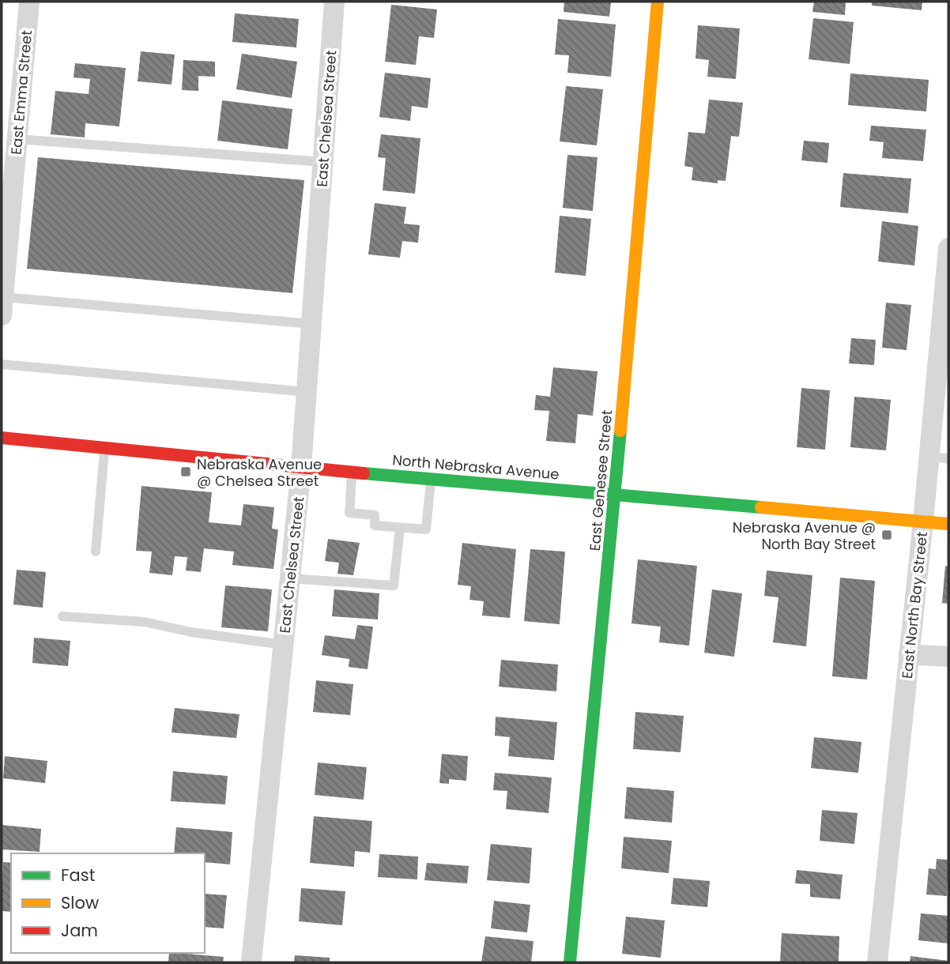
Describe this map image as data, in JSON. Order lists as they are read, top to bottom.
{
  "streets": {
    "main road": ["North Nebraska Avenue", "East Genesee Street"],
    "street": ["East Emma Street", "East Chelsea Street", "East North Bay Street"]
  },
  "crossings": [
    ["East Chelsea Street", "North Nebraska Avenue"],
    ["North Nebraska Avenue", "East Genesee Street"],
    ["North Nebraska Avenue", "East North Bay Street"]
  ],
  "places": {
    "transit": ["Nebraska Avenue @ Chelsea Street", "Nebraska Avenue @ North Bay Street"]
  },
  "legend": ["Fast", "Slow", "Jam"]
}
